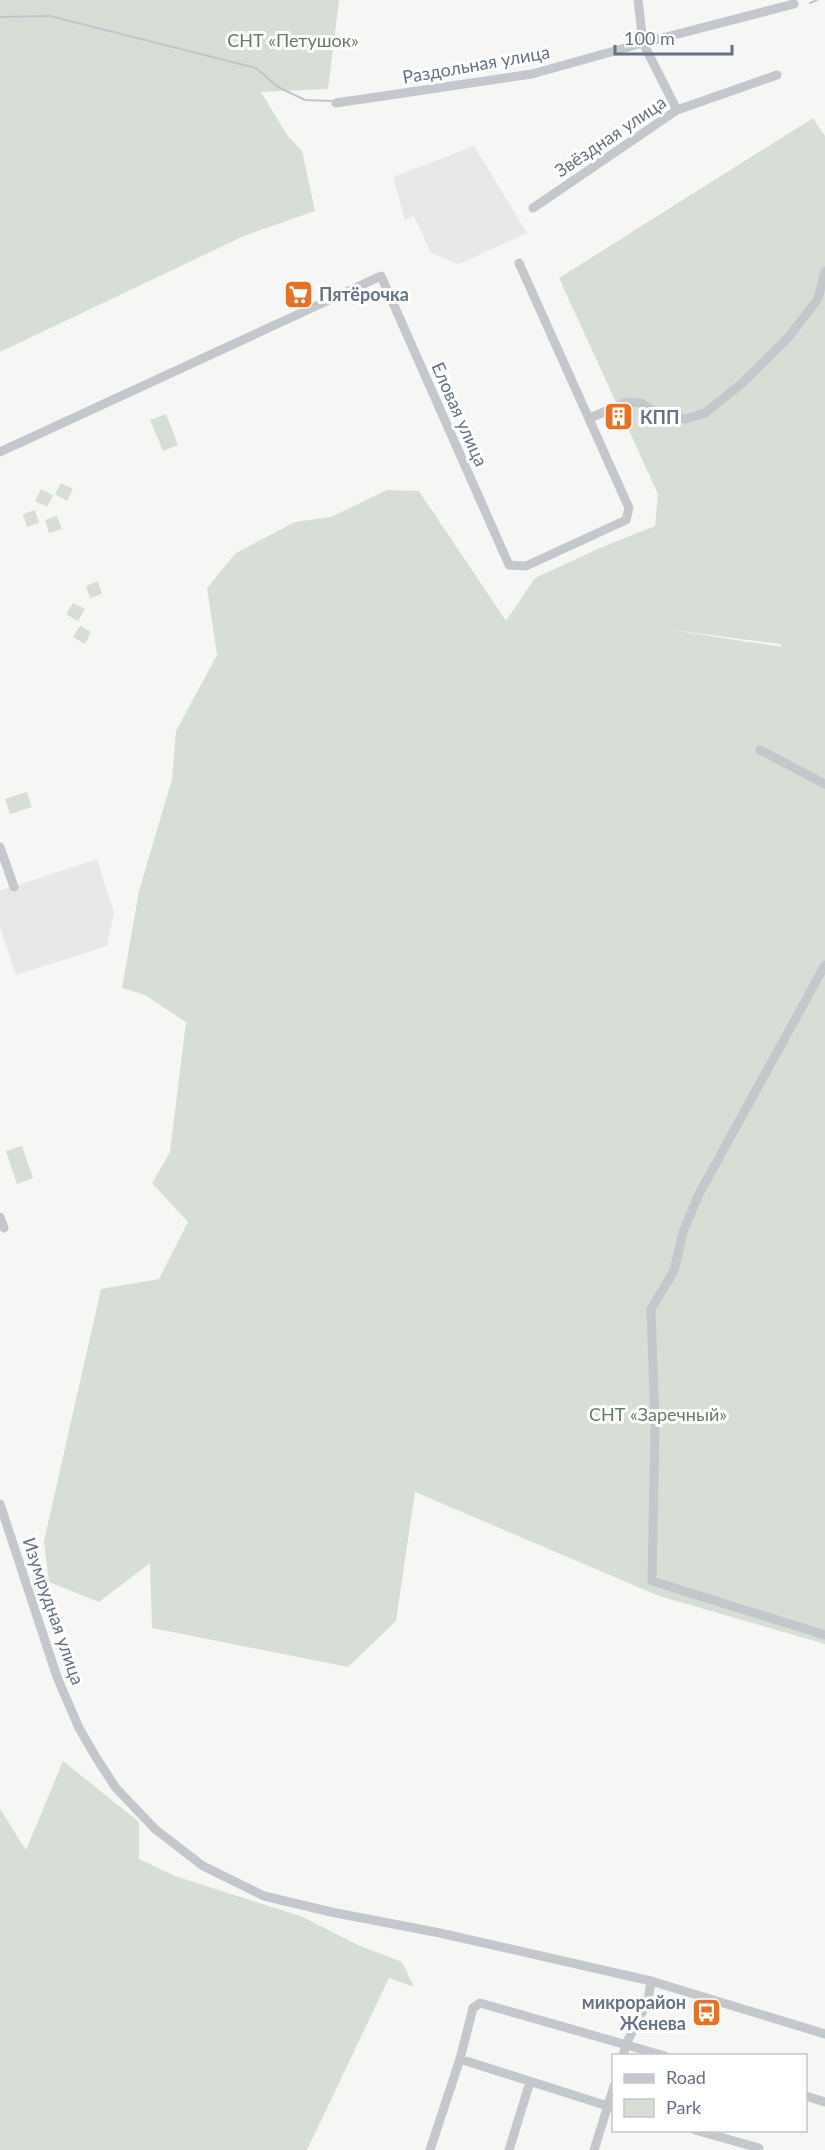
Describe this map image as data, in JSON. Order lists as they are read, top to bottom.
{
  "streets": {
    "street": [
      "Раздольная улица",
      "Звёздная улица",
      "Еловая улица",
      "Изумрудная улица"
    ]
  },
  "parks": ["СНТ «Петушок»", "СНТ «Заречный»"],
  "places": {
    "supermarket": ["Пятёрочка"],
    "building": ["КПП"],
    "bus stop": ["микрорайон Женева"]
  },
  "legend": ["Road", "Park"],
  "scale_bar": "100 m"
}
